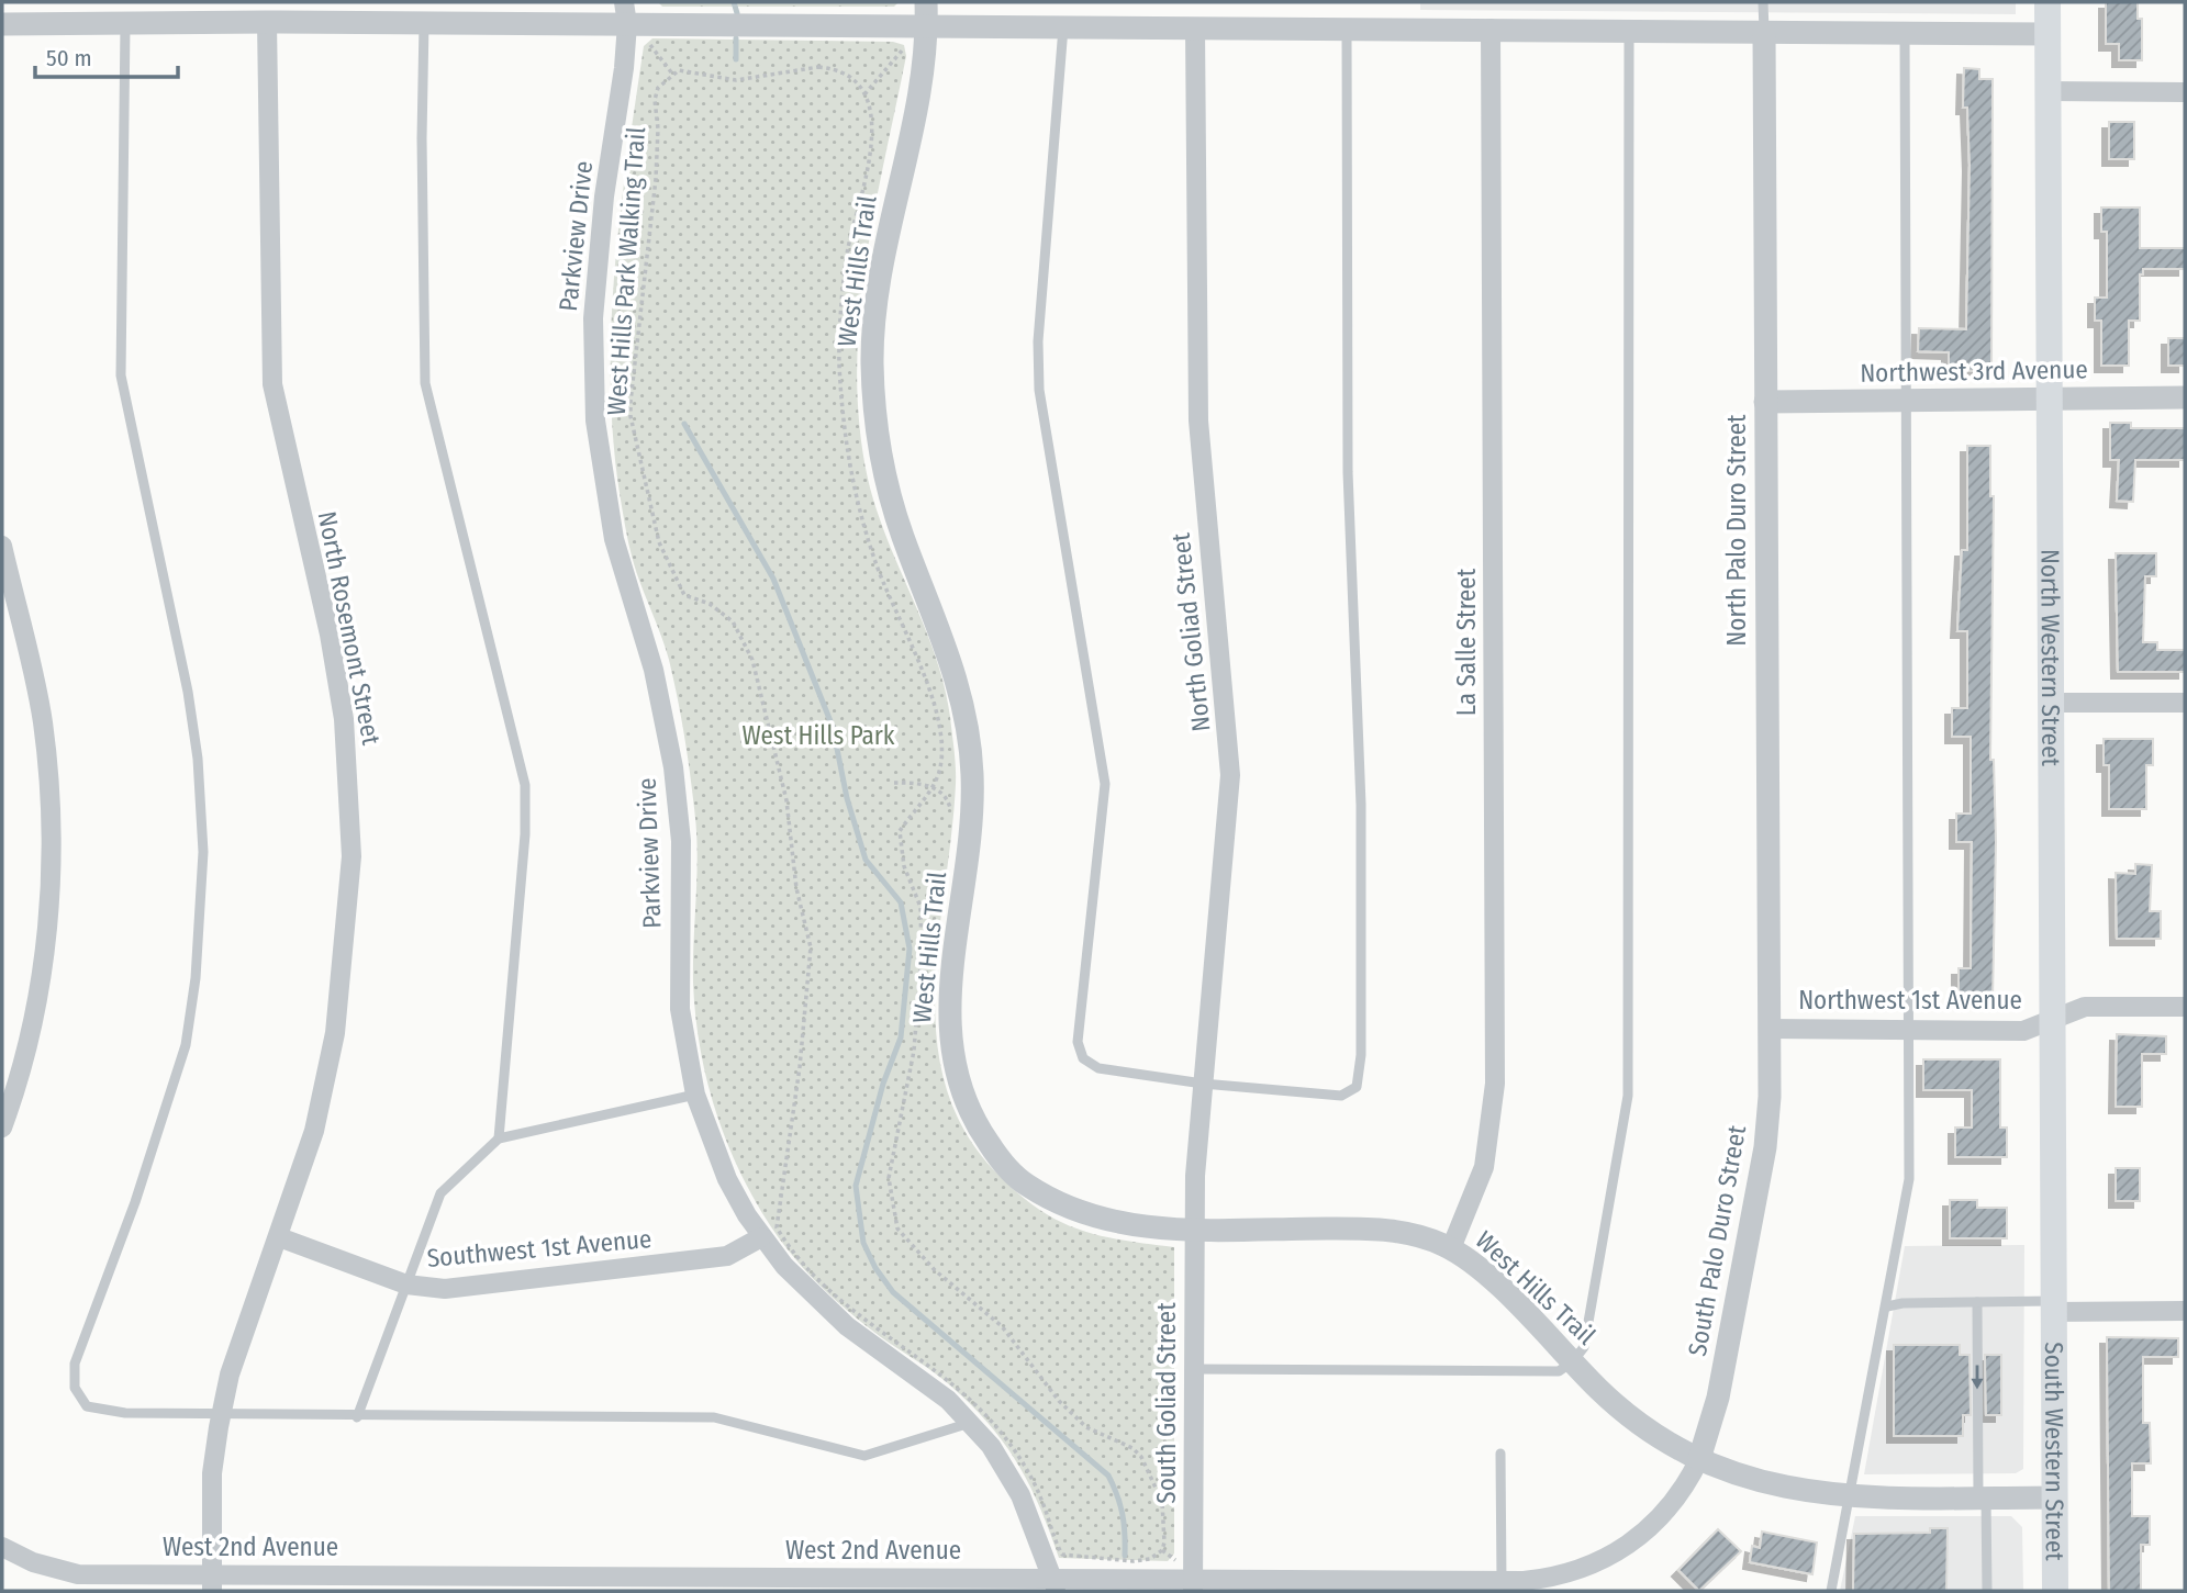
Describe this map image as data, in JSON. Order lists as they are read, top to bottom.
{
  "streets": {
    "main road": ["North Western Street", "South Western Street"],
    "street": [
      "Parkview Drive",
      "West Hills Trail",
      "Northwest 3rd Avenue",
      "North Palo Duro Street",
      "North Rosemont Street",
      "North Goliad Street",
      "La Salle Street",
      "Northwest 1st Avenue",
      "South Palo Duro Street",
      "Southwest 1st Avenue",
      "South Goliad Street",
      "West 2nd Avenue"
    ],
    "path": ["West Hills Park Walking Trail"]
  },
  "crossings": [
    ["Parkview Drive", "Southwest 1st Avenue"],
    ["Parkview Drive", "West 2nd Avenue"],
    ["West Hills Trail", "North Goliad Street"],
    ["West Hills Trail", "La Salle Street"],
    ["West Hills Trail", "South Palo Duro Street"],
    ["West Hills Trail", "South Goliad Street"],
    ["West Hills Trail", "South Western Street"],
    ["West Hills Trail", "West 2nd Avenue"],
    ["Northwest 3rd Avenue", "North Palo Duro Street"],
    ["Northwest 3rd Avenue", "North Western Street"],
    ["North Palo Duro Street", "Northwest 1st Avenue"],
    ["North Palo Duro Street", "South Palo Duro Street"],
    ["North Rosemont Street", "Southwest 1st Avenue"],
    ["North Rosemont Street", "West 2nd Avenue"],
    ["North Goliad Street", "South Goliad Street"],
    ["North Western Street", "Northwest 1st Avenue"],
    ["North Western Street", "South Western Street"],
    ["Northwest 1st Avenue", "South Palo Duro Street"],
    ["South Palo Duro Street", "West 2nd Avenue"],
    ["South Goliad Street", "West 2nd Avenue"]
  ],
  "parks": ["West Hills Park"],
  "scale_bar": "50 m"
}
